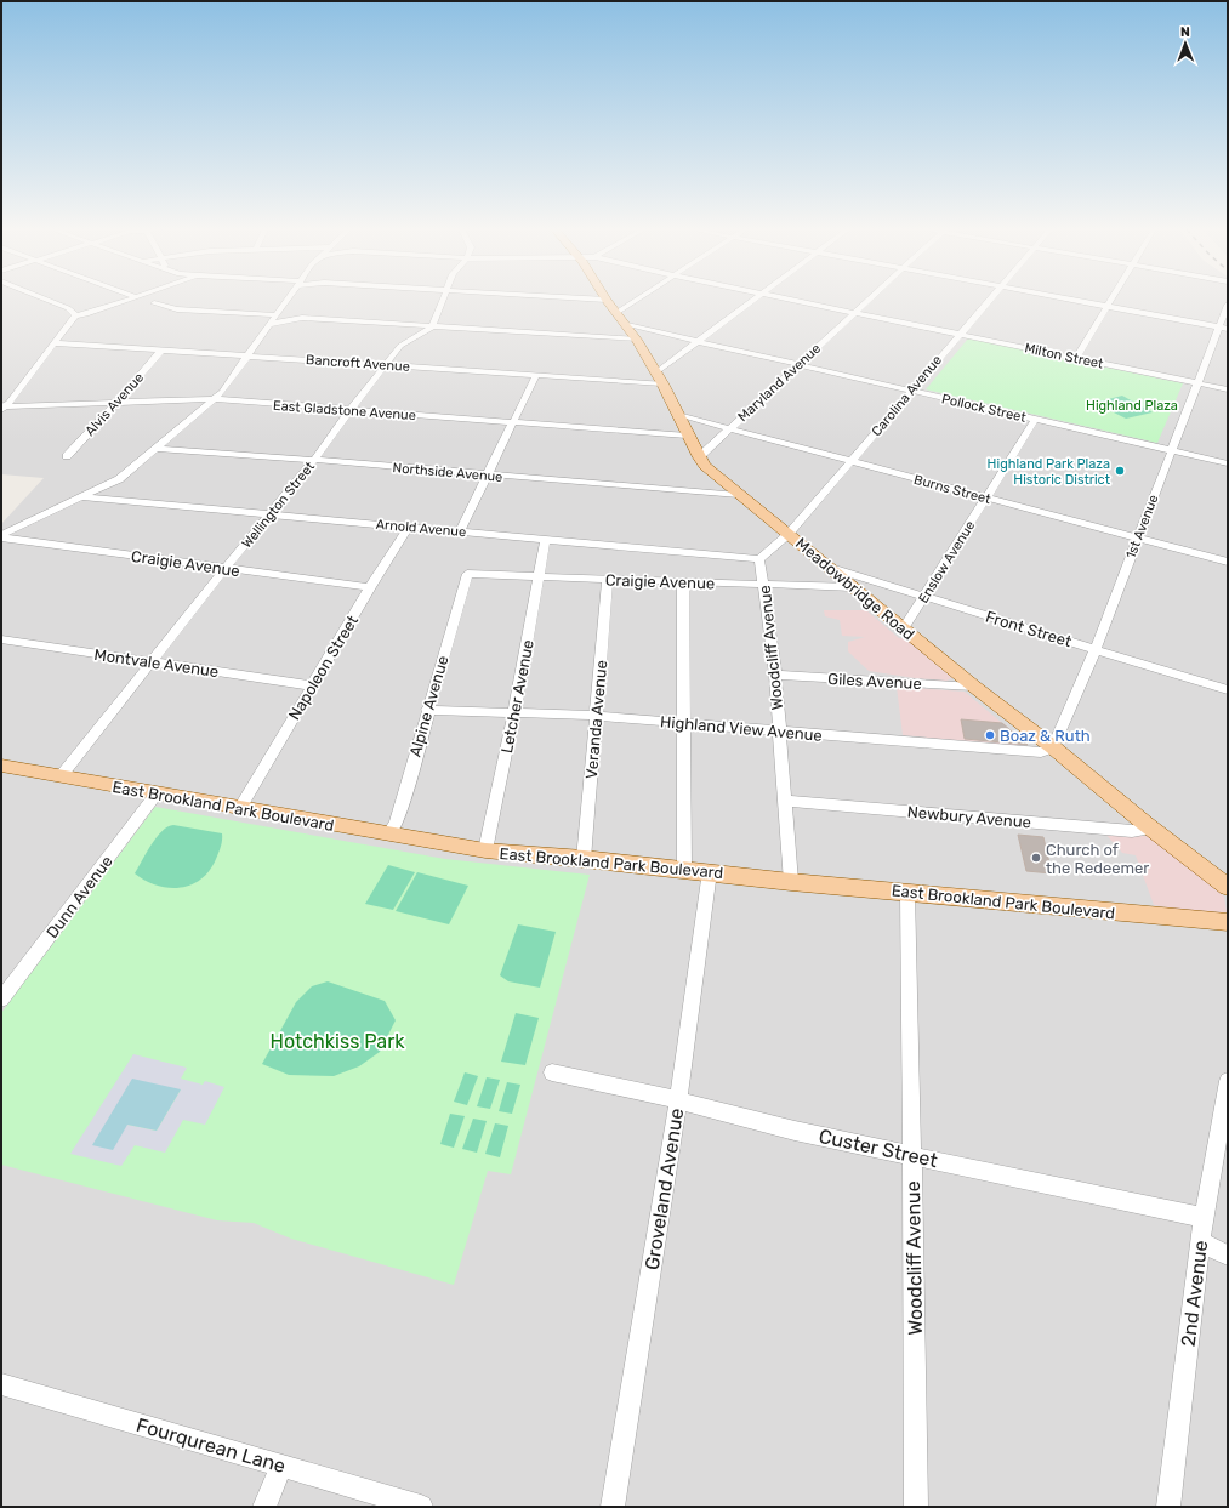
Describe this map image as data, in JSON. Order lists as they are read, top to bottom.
{
  "streets": {
    "main road": ["Meadowbridge Road", "East Brookland Park Boulevard"],
    "street": [
      "Milton Street",
      "Bancroft Avenue",
      "Maryland Avenue",
      "Carolina Avenue",
      "Alvis Avenue",
      "Pollock Street",
      "East Gladstone Avenue",
      "Northside Avenue",
      "Burns Street",
      "Wellington Street",
      "1st Avenue",
      "Arnold Avenue",
      "Enslow Avenue",
      "Craigie Avenue",
      "Front Street",
      "Woodcliff Avenue",
      "Montvale Avenue",
      "Napoleon Street",
      "Giles Avenue",
      "Letcher Avenue",
      "Alpine Avenue",
      "Veranda Avenue",
      "Highland View Avenue",
      "Newbury Avenue",
      "Dunn Avenue",
      "Custer Street",
      "Groveland Avenue",
      "2nd Avenue",
      "Fourqurean Lane"
    ]
  },
  "crossings": [
    ["Milton Street", "Maryland Avenue"],
    ["Milton Street", "Carolina Avenue"],
    ["Milton Street", "1st Avenue"],
    ["Bancroft Avenue", "Alvis Avenue"],
    ["Bancroft Avenue", "Wellington Street"],
    ["Bancroft Avenue", "Meadowbridge Road"],
    ["Maryland Avenue", "Pollock Street"],
    ["Maryland Avenue", "Burns Street"],
    ["Maryland Avenue", "Meadowbridge Road"],
    ["Carolina Avenue", "Pollock Street"],
    ["Carolina Avenue", "Burns Street"],
    ["Carolina Avenue", "Arnold Avenue"],
    ["Carolina Avenue", "Meadowbridge Road"],
    ["Carolina Avenue", "Woodcliff Avenue"],
    ["Alvis Avenue", "East Gladstone Avenue"],
    ["Pollock Street", "1st Avenue"],
    ["Pollock Street", "Enslow Avenue"],
    ["Pollock Street", "Meadowbridge Road"],
    ["East Gladstone Avenue", "Wellington Street"],
    ["East Gladstone Avenue", "Meadowbridge Road"],
    ["Northside Avenue", "Wellington Street"],
    ["Northside Avenue", "Meadowbridge Road"],
    ["Burns Street", "1st Avenue"],
    ["Burns Street", "Enslow Avenue"],
    ["Burns Street", "Meadowbridge Road"],
    ["Wellington Street", "Arnold Avenue"],
    ["Wellington Street", "Craigie Avenue"],
    ["Wellington Street", "Montvale Avenue"],
    ["Wellington Street", "East Brookland Park Boulevard"],
    ["1st Avenue", "Meadowbridge Road"],
    ["1st Avenue", "Front Street"],
    ["1st Avenue", "Highland View Avenue"],
    ["Arnold Avenue", "Woodcliff Avenue"],
    ["Arnold Avenue", "Napoleon Street"],
    ["Arnold Avenue", "Letcher Avenue"],
    ["Enslow Avenue", "Meadowbridge Road"],
    ["Enslow Avenue", "Front Street"],
    ["Craigie Avenue", "Meadowbridge Road"],
    ["Craigie Avenue", "Woodcliff Avenue"],
    ["Craigie Avenue", "Napoleon Street"],
    ["Craigie Avenue", "Letcher Avenue"],
    ["Craigie Avenue", "Alpine Avenue"],
    ["Craigie Avenue", "Veranda Avenue"],
    ["Meadowbridge Road", "Front Street"],
    ["Meadowbridge Road", "Giles Avenue"],
    ["Meadowbridge Road", "Highland View Avenue"],
    ["Meadowbridge Road", "Newbury Avenue"],
    ["Woodcliff Avenue", "Giles Avenue"],
    ["Woodcliff Avenue", "Highland View Avenue"],
    ["Woodcliff Avenue", "East Brookland Park Boulevard"],
    ["Woodcliff Avenue", "Newbury Avenue"],
    ["Woodcliff Avenue", "Custer Street"],
    ["Montvale Avenue", "Napoleon Street"],
    ["Napoleon Street", "East Brookland Park Boulevard"],
    ["Letcher Avenue", "Highland View Avenue"],
    ["Letcher Avenue", "East Brookland Park Boulevard"],
    ["Alpine Avenue", "Highland View Avenue"],
    ["Alpine Avenue", "East Brookland Park Boulevard"],
    ["Veranda Avenue", "Highland View Avenue"],
    ["Veranda Avenue", "East Brookland Park Boulevard"],
    ["East Brookland Park Boulevard", "Dunn Avenue"],
    ["East Brookland Park Boulevard", "Groveland Avenue"],
    ["Custer Street", "Groveland Avenue"],
    ["Custer Street", "2nd Avenue"]
  ],
  "parks": ["Highland Plaza", "Hotchkiss Park"],
  "places": ["Highland Park Plaza Historic District", "Boaz & Ruth", "Church of the Redeemer"],
  "north": "top"
}
